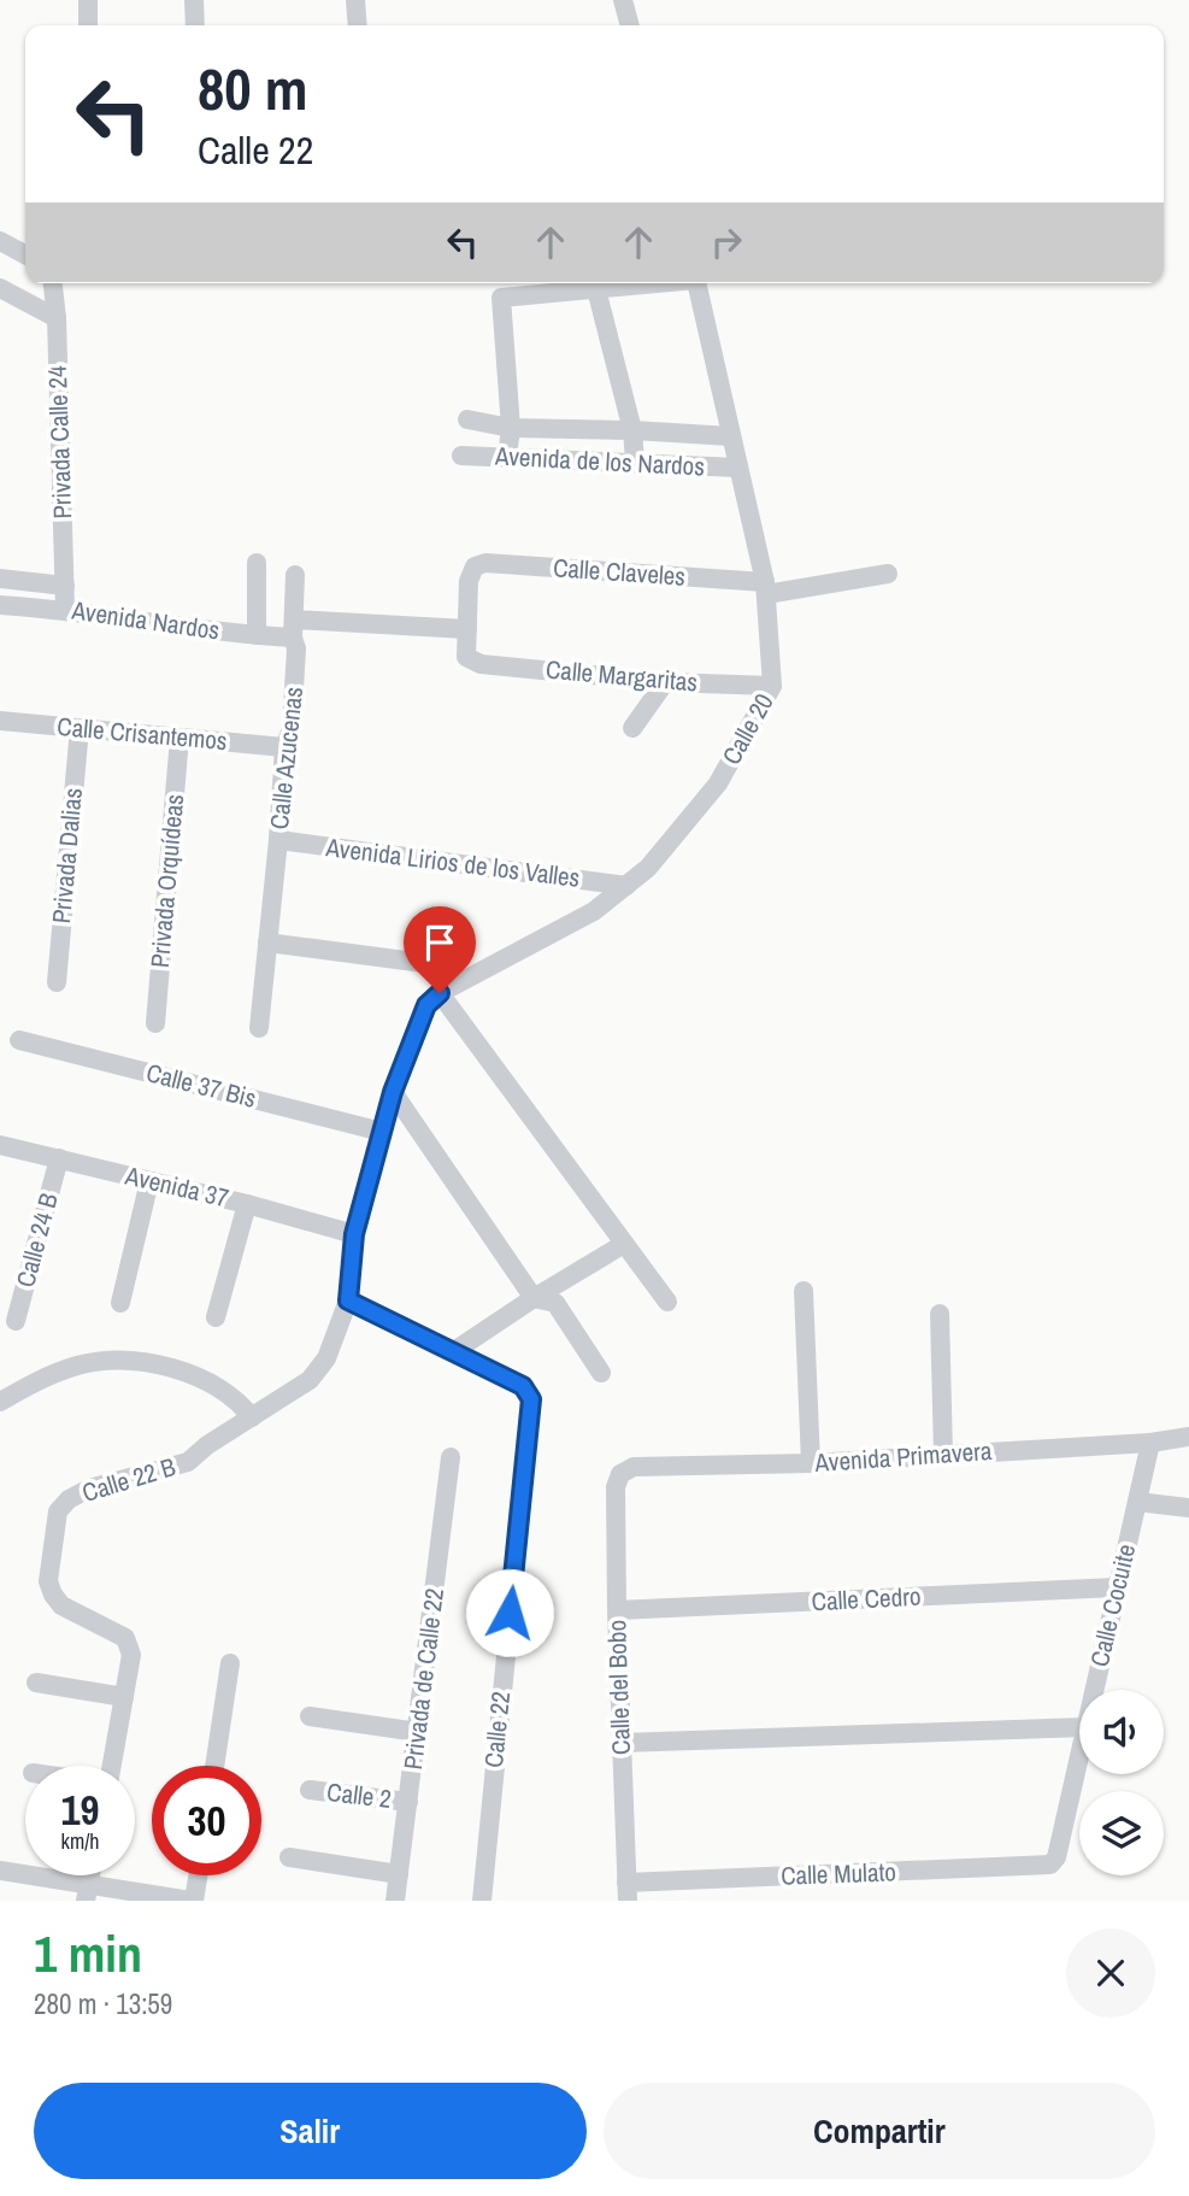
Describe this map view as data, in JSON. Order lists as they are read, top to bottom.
{
  "streets": {
    "street": [
      "Privada Calle 24",
      "Avenida de los Nardos",
      "Calle Claveles",
      "Avenida Nardos",
      "Calle Margaritas",
      "Calle 20",
      "Calle Crisantemos",
      "Calle Azucenas",
      "Privada Dalias",
      "Avenida Lirios de los Valles",
      "Privada Orquídeas",
      "Calle 37 Bis",
      "Avenida 37",
      "Calle 24 B",
      "Avenida Primavera",
      "Calle 22 B",
      "Calle Cedro",
      "Calle Cocuite",
      "Privada de Calle 22",
      "Calle del Bobo",
      "Calle 22",
      "Calle 2",
      "Calle Mulato"
    ]
  },
  "crossings": [
    ["Privada Calle 24", "Avenida Nardos"],
    ["Avenida de los Nardos", "Calle 20"],
    ["Calle Claveles", "Avenida Nardos"],
    ["Calle Claveles", "Calle Margaritas"],
    ["Calle Claveles", "Calle 20"],
    ["Avenida Nardos", "Calle Margaritas"],
    ["Avenida Nardos", "Calle Azucenas"],
    ["Calle Margaritas", "Calle 20"],
    ["Calle 20", "Avenida Lirios de los Valles"],
    ["Calle 20", "Calle 22 B"],
    ["Calle Crisantemos", "Calle Azucenas"],
    ["Calle Crisantemos", "Privada Dalias"],
    ["Calle Crisantemos", "Privada Orquídeas"],
    ["Calle Azucenas", "Avenida Lirios de los Valles"],
    ["Calle 37 Bis", "Calle 22 B"],
    ["Avenida 37", "Calle 24 B"],
    ["Avenida 37", "Calle 22 B"],
    ["Avenida Primavera", "Calle Cocuite"],
    ["Avenida Primavera", "Calle del Bobo"],
    ["Calle 22 B", "Calle 22"],
    ["Calle Cedro", "Calle Cocuite"],
    ["Calle Cedro", "Calle del Bobo"],
    ["Calle Cocuite", "Calle Mulato"],
    ["Privada de Calle 22", "Calle 2"],
    ["Calle del Bobo", "Calle Mulato"]
  ],
  "page": {
    "turn": ["80 m", "Calle 22"],
    "speed": "19 km/h",
    "limit": "30",
    "heading": ["1 min", "280 m · 13:59"],
    "buttons": ["Salir", "Compartir"]
  }
}
